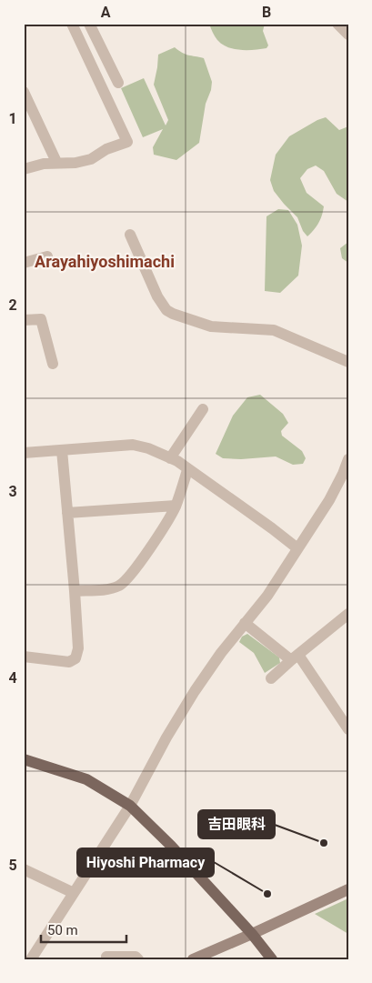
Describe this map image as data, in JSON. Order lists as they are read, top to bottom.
{
  "districts": ["Arayahiyoshimachi"],
  "places": ["吉田眼科", "Hiyoshi Pharmacy"],
  "scale_bar": "50 m",
  "grid": {
    "columns": ["A", "B"],
    "rows": [
      "1",
      "2",
      "3",
      "4",
      "5"
    ]
  }
}
